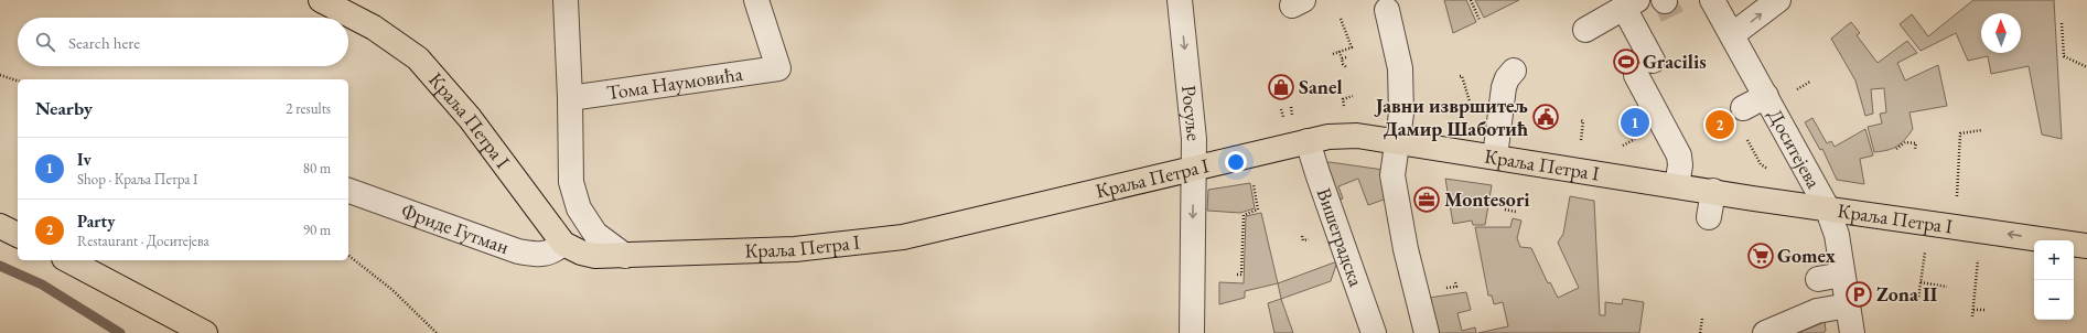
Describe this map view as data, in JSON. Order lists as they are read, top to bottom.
{
  "streets": {
    "main road": ["Краља Петра I"],
    "street": [
      "Тома Наумовића",
      "Росуље",
      "Доситејева",
      "Фриде Гутман",
      "Вишеградска"
    ]
  },
  "crossings": [
    ["Росуље", "Краља Петра I"],
    ["Краља Петра I", "Доситејева"],
    ["Краља Петра I", "Фриде Гутман"],
    ["Краља Петра I", "Вишеградска"]
  ],
  "places": {
    "sports": ["Gracilis"],
    "shop": ["Sanel"],
    "public building": ["Јавни извршитељ Дамир Шаботић"],
    "office": ["Montesori"],
    "supermarket": ["Gomex"],
    "parking": ["Zona II"]
  },
  "north": "top",
  "page": {
    "search": "Search here",
    "heading": ["Nearby", "2 results"],
    "pins": ["1", "2"],
    "list": [
      {
        "mark": "1",
        "name": "Iv",
        "note": "Shop · Краља Петра I",
        "value": "80 m"
      },
      {
        "mark": "2",
        "name": "Party",
        "note": "Restaurant · Доситејева",
        "value": "90 m"
      }
    ],
    "map_buttons": ["+", "−"]
  }
}
